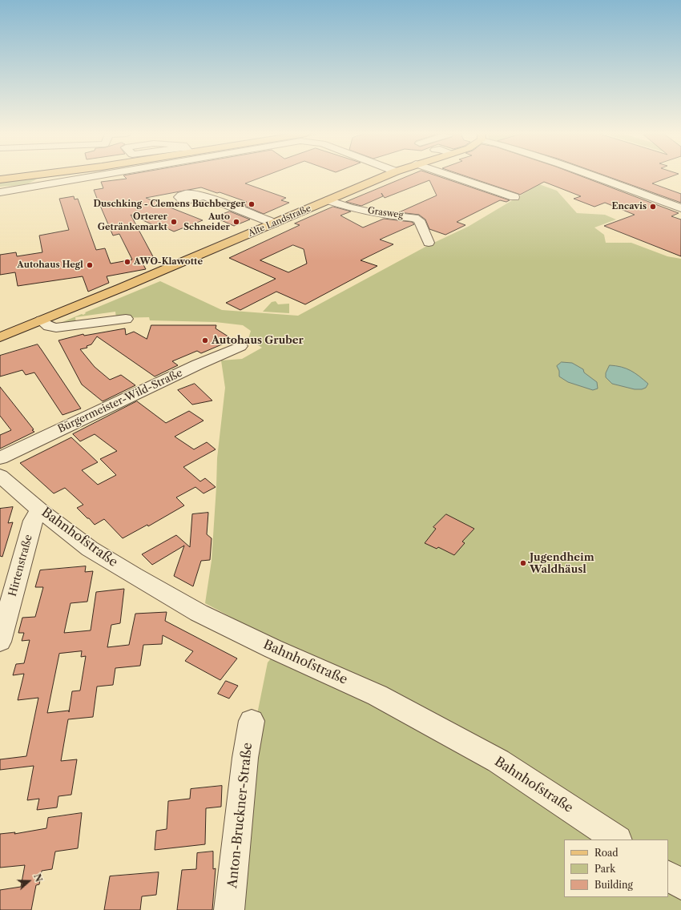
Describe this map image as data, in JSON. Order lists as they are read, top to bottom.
{
  "streets": {
    "main road": ["Alte Landstraße"],
    "street": [
      "Grasweg",
      "Bürgermeister-Wild-Straße",
      "Bahnhofstraße",
      "Hirtenstraße",
      "Anton-Bruckner-Straße"
    ]
  },
  "crossings": [
    ["Grasweg", "Alte Landstraße"],
    ["Bahnhofstraße", "Hirtenstraße"]
  ],
  "places": [
    "Duschking - Clemens Buchberger",
    "Encavis",
    "Orterer Getränkemarkt",
    "Auto Schneider",
    "AWO-Klawotte",
    "Autohaus Hegl",
    "Autohaus Gruber",
    "Jugendheim Waldhäusl"
  ],
  "legend": ["Road", "Park", "Building"],
  "north": "right"
}
